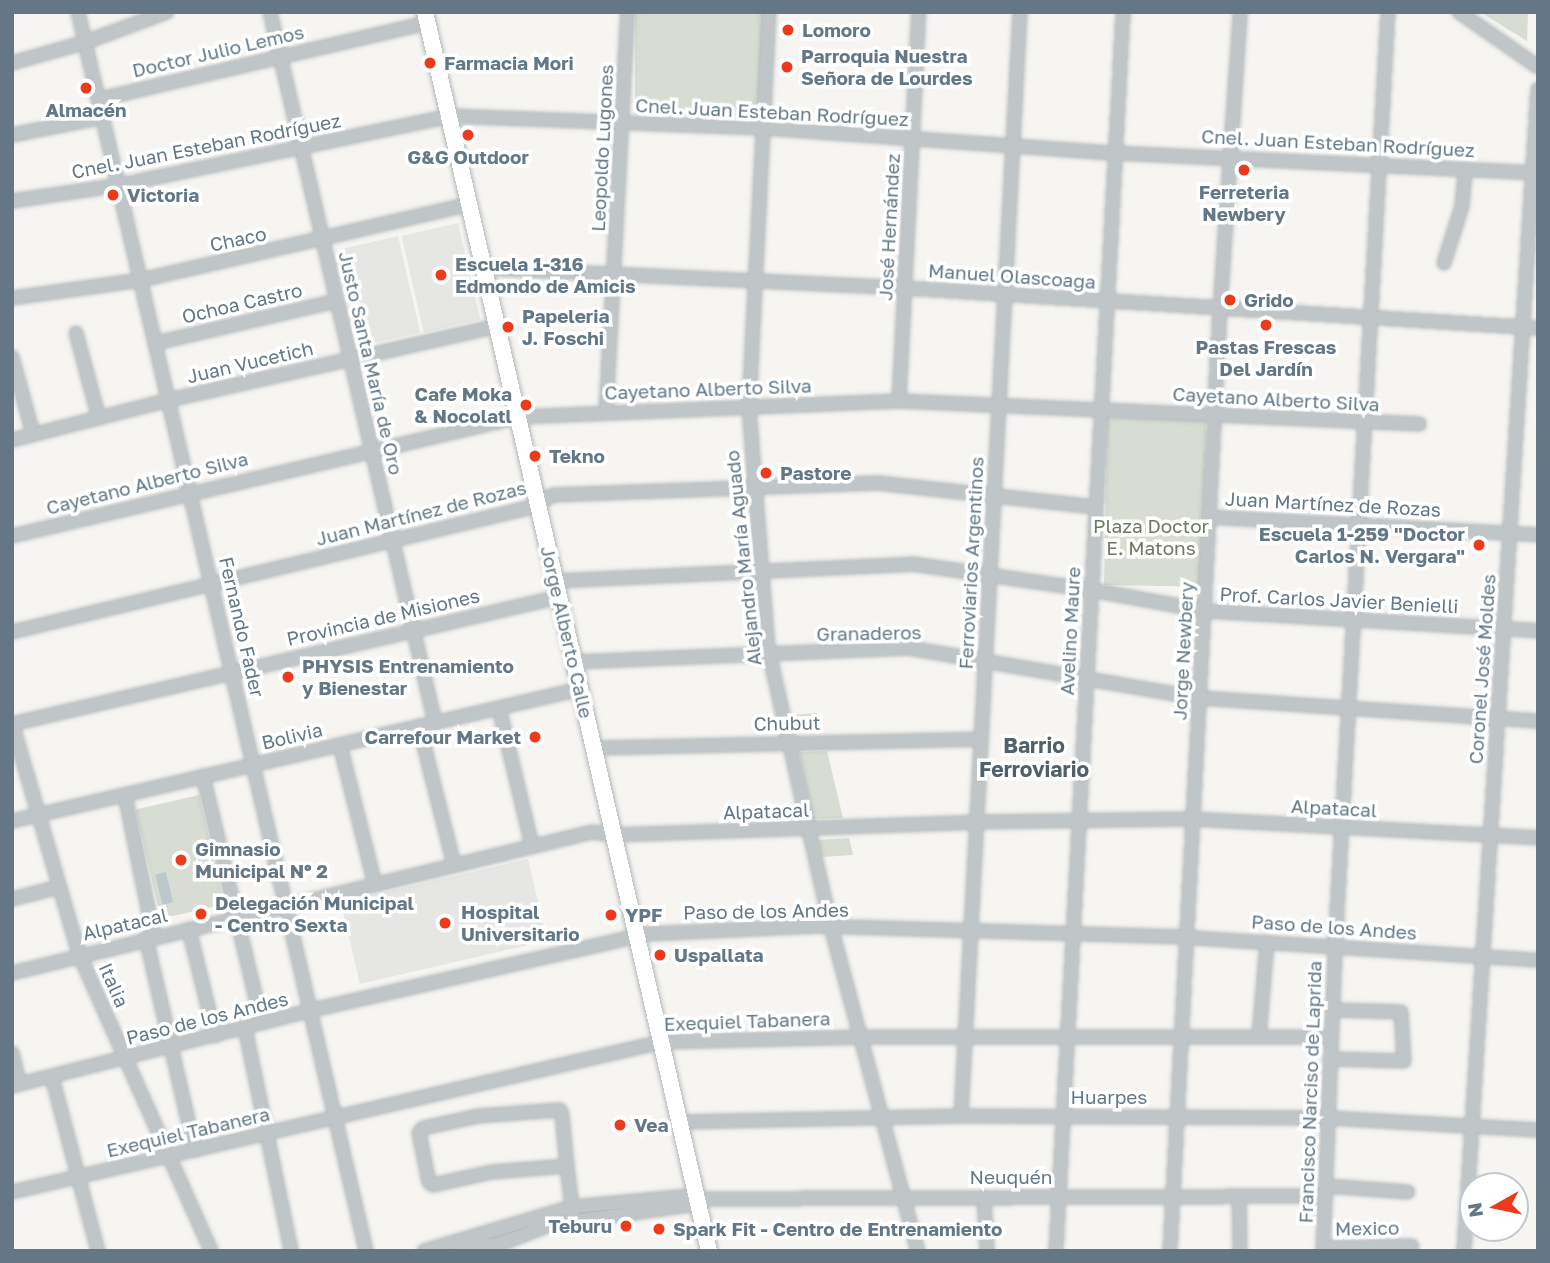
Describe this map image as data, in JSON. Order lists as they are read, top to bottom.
{
  "streets": {
    "main road": ["Jorge Alberto Calle"],
    "street": [
      "Doctor Julio Lemos",
      "Cnel. Juan Esteban Rodríguez",
      "Leopoldo Lugones",
      "José Hernández",
      "Chaco",
      "Manuel Olascoaga",
      "Ochoa Castro",
      "Juan Vucetich",
      "Justo Santa María de Oro",
      "Cayetano Alberto Silva",
      "Juan Martínez de Rozas",
      "Alejandro María Aguado",
      "Ferroviarios Argentinos",
      "Prof. Carlos Javier Benielli",
      "Provincia de Misiones",
      "Fernando Fader",
      "Avelino Maure",
      "Granaderos",
      "Jorge Newbery",
      "Coronel José Moldes",
      "Chubut",
      "Bolivia",
      "Alpatacal",
      "Paso de los Andes",
      "Italia",
      "Exequiel Tabanera",
      "Francisco Narciso de Laprida",
      "Huarpes",
      "Neuquén",
      "Mexico"
    ]
  },
  "crossings": [
    ["Doctor Julio Lemos", "Justo Santa María de Oro"],
    ["Doctor Julio Lemos", "Fernando Fader"],
    ["Doctor Julio Lemos", "Jorge Alberto Calle"],
    ["Cnel. Juan Esteban Rodríguez", "Leopoldo Lugones"],
    ["Cnel. Juan Esteban Rodríguez", "José Hernández"],
    ["Cnel. Juan Esteban Rodríguez", "Justo Santa María de Oro"],
    ["Cnel. Juan Esteban Rodríguez", "Alejandro María Aguado"],
    ["Cnel. Juan Esteban Rodríguez", "Ferroviarios Argentinos"],
    ["Cnel. Juan Esteban Rodríguez", "Fernando Fader"],
    ["Cnel. Juan Esteban Rodríguez", "Avelino Maure"],
    ["Cnel. Juan Esteban Rodríguez", "Jorge Alberto Calle"],
    ["Cnel. Juan Esteban Rodríguez", "Jorge Newbery"],
    ["Cnel. Juan Esteban Rodríguez", "Coronel José Moldes"],
    ["Cnel. Juan Esteban Rodríguez", "Francisco Narciso de Laprida"],
    ["Leopoldo Lugones", "Manuel Olascoaga"],
    ["Leopoldo Lugones", "Cayetano Alberto Silva"],
    ["José Hernández", "Manuel Olascoaga"],
    ["José Hernández", "Cayetano Alberto Silva"],
    ["Chaco", "Justo Santa María de Oro"],
    ["Chaco", "Fernando Fader"],
    ["Chaco", "Jorge Alberto Calle"],
    ["Manuel Olascoaga", "Alejandro María Aguado"],
    ["Manuel Olascoaga", "Ferroviarios Argentinos"],
    ["Manuel Olascoaga", "Avelino Maure"],
    ["Manuel Olascoaga", "Jorge Alberto Calle"],
    ["Manuel Olascoaga", "Jorge Newbery"],
    ["Manuel Olascoaga", "Coronel José Moldes"],
    ["Manuel Olascoaga", "Francisco Narciso de Laprida"],
    ["Ochoa Castro", "Justo Santa María de Oro"],
    ["Ochoa Castro", "Fernando Fader"],
    ["Juan Vucetich", "Justo Santa María de Oro"],
    ["Juan Vucetich", "Fernando Fader"],
    ["Juan Vucetich", "Jorge Alberto Calle"],
    ["Justo Santa María de Oro", "Cayetano Alberto Silva"],
    ["Justo Santa María de Oro", "Juan Martínez de Rozas"],
    ["Justo Santa María de Oro", "Provincia de Misiones"],
    ["Justo Santa María de Oro", "Bolivia"],
    ["Cayetano Alberto Silva", "Alejandro María Aguado"],
    ["Cayetano Alberto Silva", "Ferroviarios Argentinos"],
    ["Cayetano Alberto Silva", "Fernando Fader"],
    ["Cayetano Alberto Silva", "Avelino Maure"],
    ["Cayetano Alberto Silva", "Jorge Alberto Calle"],
    ["Cayetano Alberto Silva", "Jorge Newbery"],
    ["Cayetano Alberto Silva", "Francisco Narciso de Laprida"],
    ["Juan Martínez de Rozas", "Alejandro María Aguado"],
    ["Juan Martínez de Rozas", "Ferroviarios Argentinos"],
    ["Juan Martínez de Rozas", "Fernando Fader"],
    ["Juan Martínez de Rozas", "Avelino Maure"],
    ["Juan Martínez de Rozas", "Jorge Alberto Calle"],
    ["Juan Martínez de Rozas", "Jorge Newbery"],
    ["Juan Martínez de Rozas", "Coronel José Moldes"],
    ["Juan Martínez de Rozas", "Francisco Narciso de Laprida"],
    ["Alejandro María Aguado", "Prof. Carlos Javier Benielli"],
    ["Alejandro María Aguado", "Granaderos"],
    ["Alejandro María Aguado", "Chubut"],
    ["Alejandro María Aguado", "Alpatacal"],
    ["Alejandro María Aguado", "Paso de los Andes"],
    ["Alejandro María Aguado", "Exequiel Tabanera"],
    ["Alejandro María Aguado", "Huarpes"],
    ["Alejandro María Aguado", "Neuquén"],
    ["Ferroviarios Argentinos", "Prof. Carlos Javier Benielli"],
    ["Ferroviarios Argentinos", "Granaderos"],
    ["Ferroviarios Argentinos", "Chubut"],
    ["Ferroviarios Argentinos", "Alpatacal"],
    ["Ferroviarios Argentinos", "Paso de los Andes"],
    ["Ferroviarios Argentinos", "Exequiel Tabanera"],
    ["Ferroviarios Argentinos", "Huarpes"],
    ["Prof. Carlos Javier Benielli", "Avelino Maure"],
    ["Prof. Carlos Javier Benielli", "Jorge Alberto Calle"],
    ["Prof. Carlos Javier Benielli", "Jorge Newbery"],
    ["Prof. Carlos Javier Benielli", "Coronel José Moldes"],
    ["Prof. Carlos Javier Benielli", "Francisco Narciso de Laprida"],
    ["Provincia de Misiones", "Fernando Fader"],
    ["Provincia de Misiones", "Jorge Alberto Calle"],
    ["Provincia de Misiones", "Italia"],
    ["Fernando Fader", "Bolivia"],
    ["Fernando Fader", "Alpatacal"],
    ["Fernando Fader", "Paso de los Andes"],
    ["Fernando Fader", "Exequiel Tabanera"],
    ["Avelino Maure", "Granaderos"],
    ["Avelino Maure", "Alpatacal"],
    ["Avelino Maure", "Paso de los Andes"],
    ["Avelino Maure", "Exequiel Tabanera"],
    ["Avelino Maure", "Huarpes"],
    ["Avelino Maure", "Neuquén"],
    ["Jorge Alberto Calle", "Granaderos"],
    ["Jorge Alberto Calle", "Chubut"],
    ["Jorge Alberto Calle", "Bolivia"],
    ["Jorge Alberto Calle", "Alpatacal"],
    ["Jorge Alberto Calle", "Paso de los Andes"],
    ["Jorge Alberto Calle", "Exequiel Tabanera"],
    ["Jorge Alberto Calle", "Huarpes"],
    ["Jorge Alberto Calle", "Neuquén"],
    ["Granaderos", "Jorge Newbery"],
    ["Granaderos", "Coronel José Moldes"],
    ["Granaderos", "Francisco Narciso de Laprida"],
    ["Jorge Newbery", "Alpatacal"],
    ["Jorge Newbery", "Paso de los Andes"],
    ["Jorge Newbery", "Exequiel Tabanera"],
    ["Jorge Newbery", "Huarpes"],
    ["Jorge Newbery", "Neuquén"],
    ["Coronel José Moldes", "Alpatacal"],
    ["Coronel José Moldes", "Paso de los Andes"],
    ["Coronel José Moldes", "Huarpes"],
    ["Bolivia", "Italia"],
    ["Alpatacal", "Italia"],
    ["Alpatacal", "Francisco Narciso de Laprida"],
    ["Paso de los Andes", "Italia"],
    ["Paso de los Andes", "Francisco Narciso de Laprida"],
    ["Italia", "Exequiel Tabanera"],
    ["Exequiel Tabanera", "Francisco Narciso de Laprida"],
    ["Francisco Narciso de Laprida", "Huarpes"],
    ["Francisco Narciso de Laprida", "Neuquén"],
    ["Francisco Narciso de Laprida", "Mexico"]
  ],
  "districts": ["Barrio Ferroviario"],
  "parks": ["Plaza Doctor E. Matons"],
  "places": [
    "Lomoro",
    "Farmacia Mori",
    "Parroquia Nuestra Señora de Lourdes",
    "Almacén",
    "G&G Outdoor",
    "Ferreteria Newbery",
    "Victoria",
    "Escuela 1-316 Edmondo de Amicis",
    "Grido",
    "Pastas Frescas Del Jardín",
    "Papeleria J. Foschi",
    "Cafe Moka & Nocolatl",
    "Tekno",
    "Pastore",
    "Escuela 1-259 \"Doctor Carlos N. Vergara\"",
    "PHYSIS Entrenamiento y Bienestar",
    "Carrefour Market",
    "Gimnasio Municipal Nº 2",
    "Delegación Municipal - Centro Sexta",
    "YPF",
    "Hospital Universitario",
    "Uspallata",
    "Vea",
    "Teburu",
    "Spark Fit - Centro de Entrenamiento"
  ],
  "north": "left"
}
